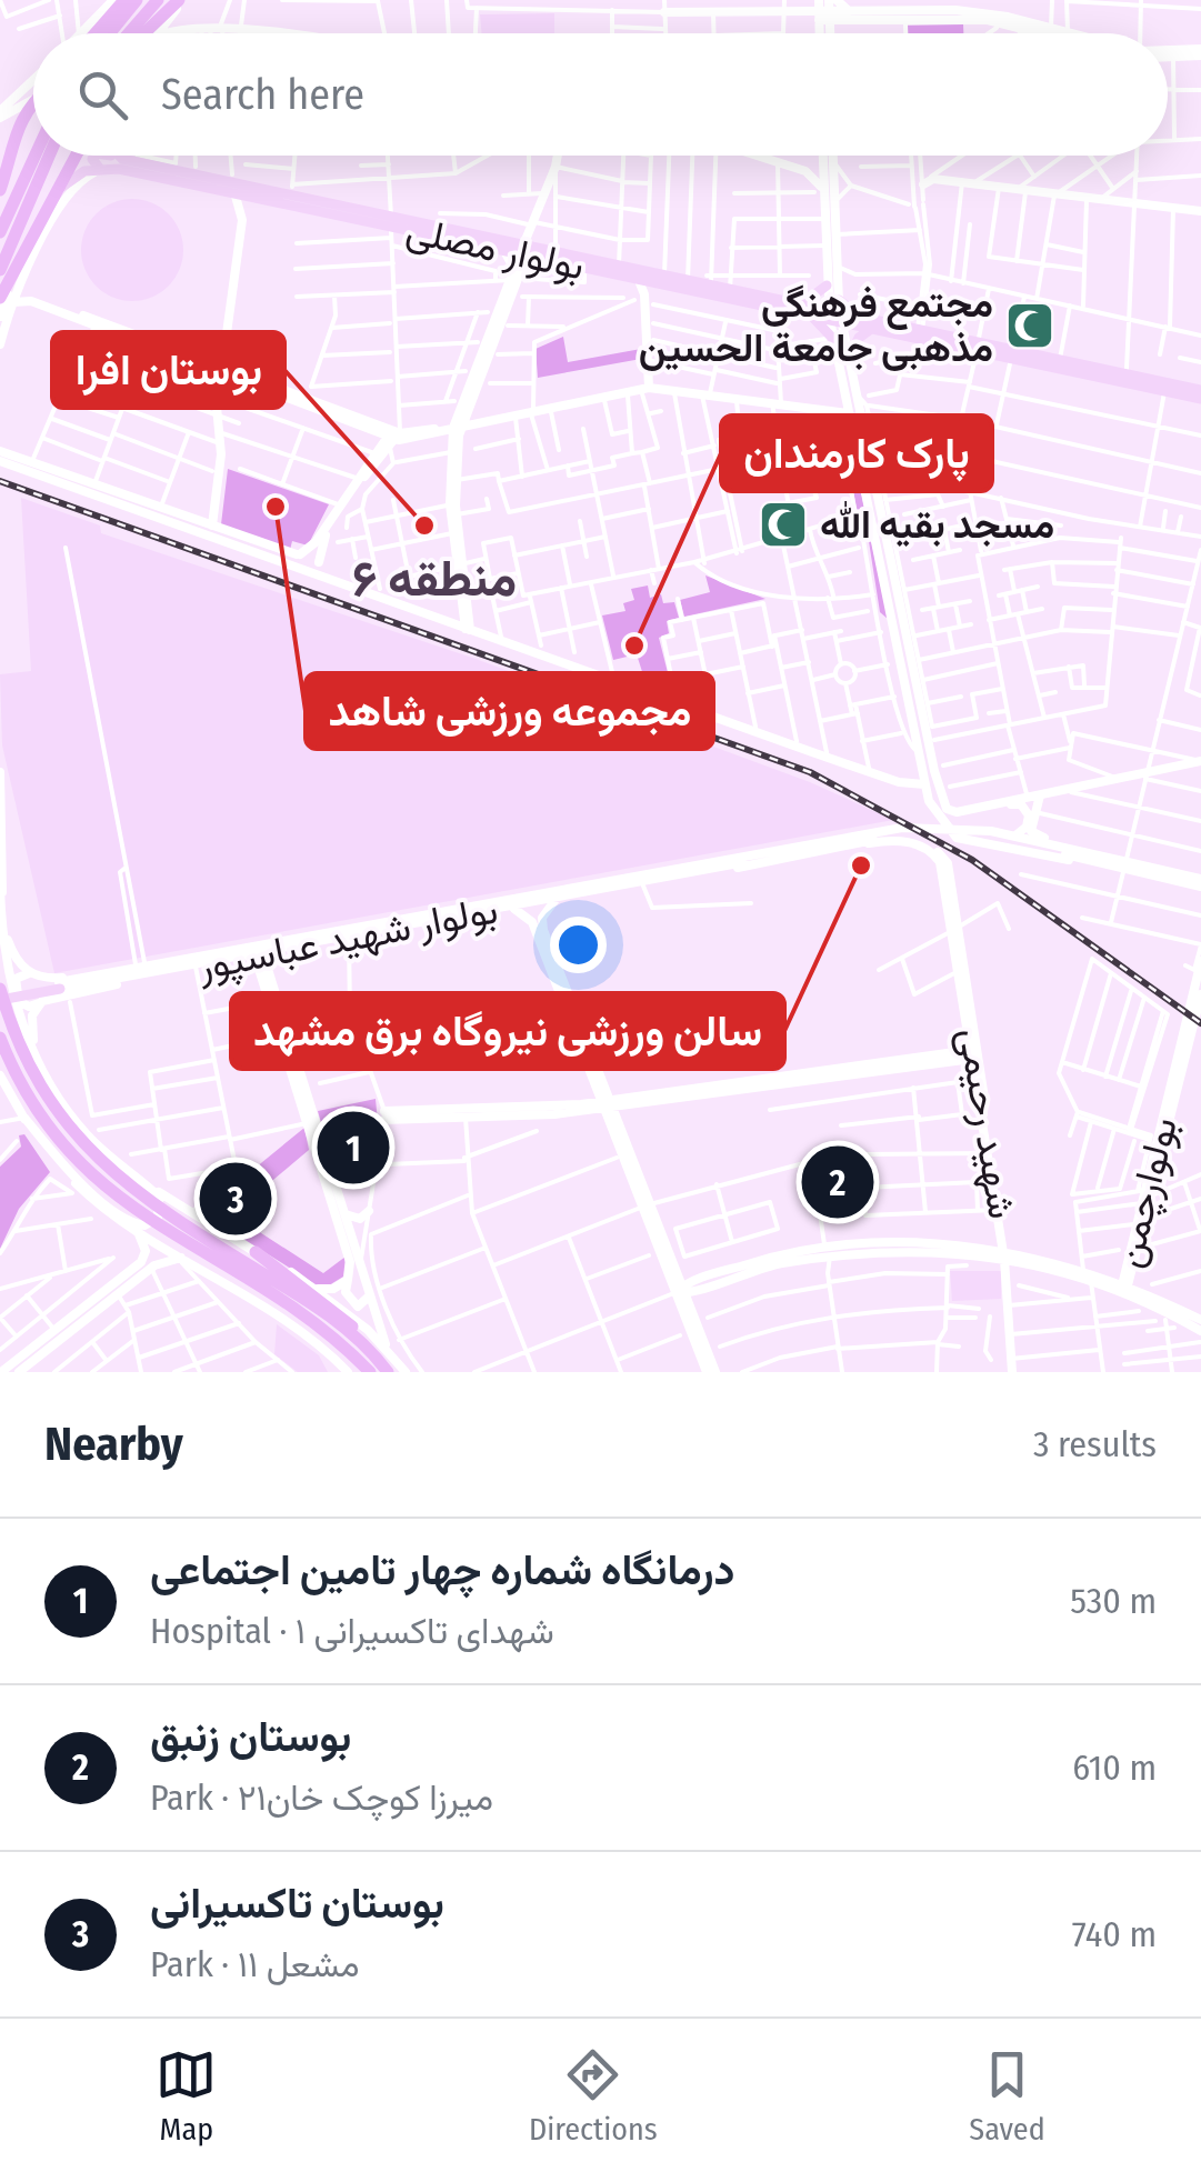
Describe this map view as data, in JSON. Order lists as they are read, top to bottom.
{
  "streets": {
    "main road": [
      "بولوار مصلی",
      "بولوار شهید عباسپور",
      "شهید رحیمی",
      "بولوارچمن"
    ]
  },
  "districts": ["منطقه ۶"],
  "places": {
    "mosque": ["مجتمع فرهنگی مذهبی جامعة الحسین", "مسجد بقیه الله"],
    "other": [
      "مجموعه ورزشی شاهد",
      "بوستان افرا",
      "پارک کارمندان",
      "سالن ورزشی نیروگاه برق مشهد"
    ]
  },
  "page": {
    "search": "Search here",
    "pins": ["1", "2", "3"],
    "heading": ["Nearby", "3 results"],
    "list": [
      {
        "mark": "1",
        "name": "درمانگاه شماره چهار تامین اجتماعی",
        "note": "Hospital · شهدای تاکسیرانی ۱",
        "value": "530 m"
      },
      {
        "mark": "2",
        "name": "بوستان زنبق",
        "note": "Park · میرزا کوچک خان۲۱",
        "value": "610 m"
      },
      {
        "mark": "3",
        "name": "بوستان تاکسیرانی",
        "note": "Park · مشعل ۱۱",
        "value": "740 m"
      }
    ],
    "nav": ["Map", "Directions", "Saved"]
  }
}
